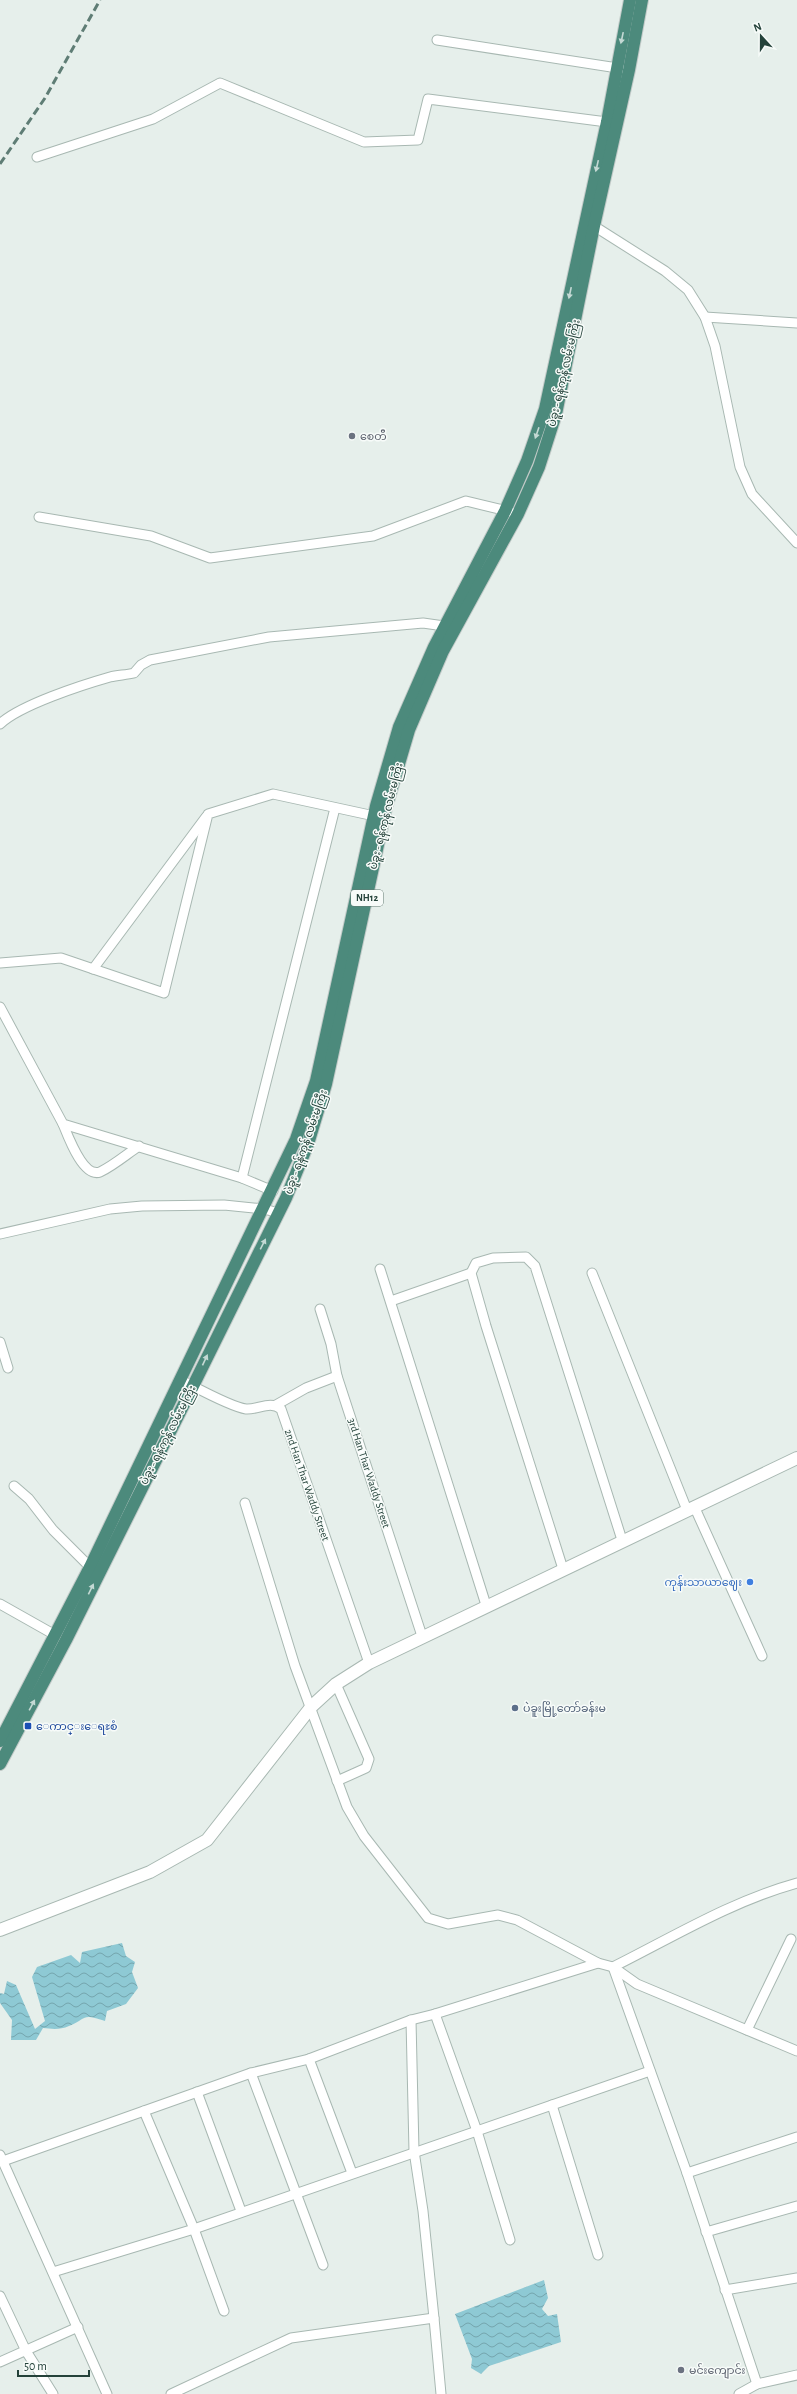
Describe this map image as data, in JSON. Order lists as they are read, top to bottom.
{
  "streets": {
    "highway": ["ပဲခူး - ရန်ကုန် လမ်းမကြီး", "NH12"],
    "street": ["3rd Han Thar Waddy Street", "2nd Han Thar Waddy Street"]
  },
  "places": {
    "other": [
      "စေတီ",
      "ကုန်းသာယာဈေး",
      "ပဲခူးမြို့တော်ခန်းမ",
      "မင်းကျောင်း"
    ],
    "transit": ["ေကာင္းေရႊစံ"]
  },
  "scale_bar": "50 m",
  "north": "top"
}
